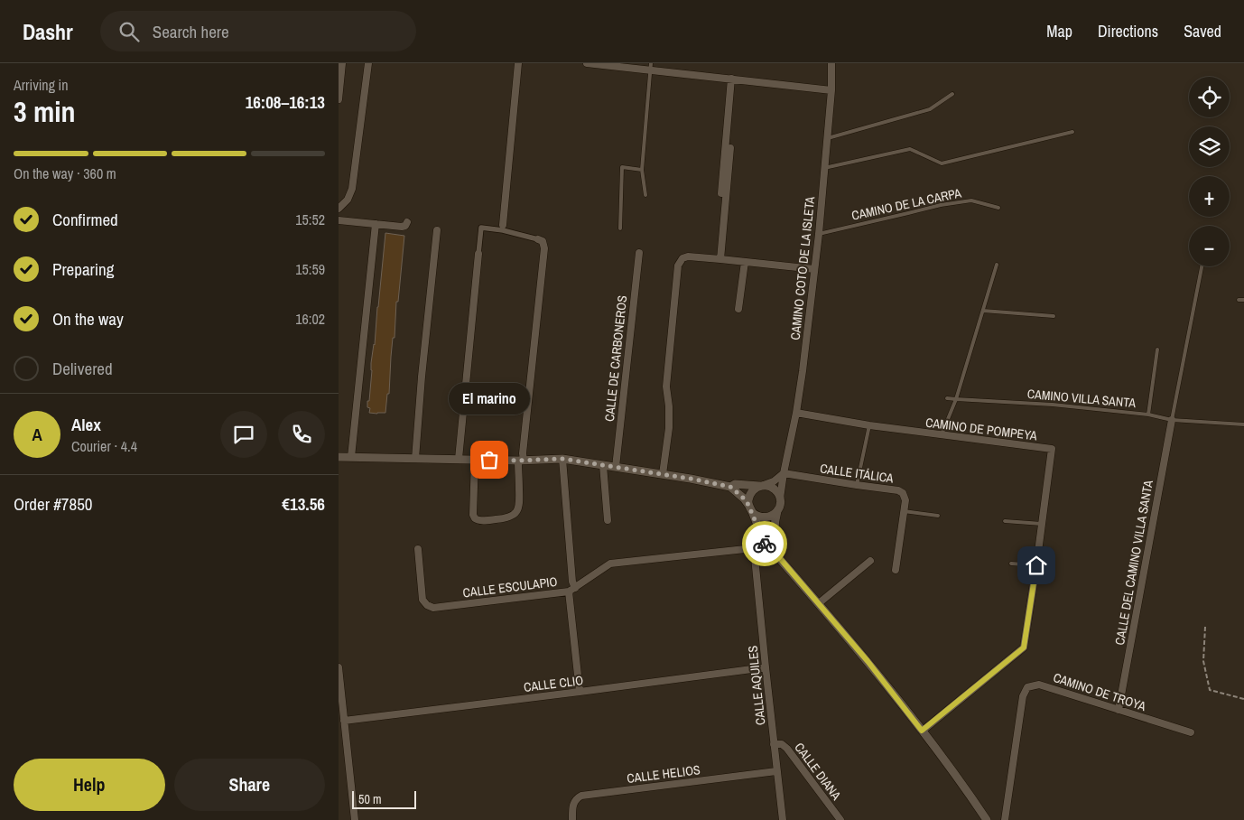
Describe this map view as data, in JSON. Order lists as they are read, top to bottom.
{
  "streets": {
    "street": [
      "CAMINO COTO DE LA ISLETA",
      "CALLE DE CARBONEROS",
      "CAMINO DE POMPEYA",
      "CALLE ITÁLICA",
      "CALLE DEL CAMINO VILLA SANTA",
      "CALLE ESCULAPIO",
      "CALLE CLIO",
      "CALLE AQUILES",
      "CAMINO DE TROYA",
      "CALLE DIANA",
      "CALLE HELIOS"
    ],
    "lane": ["CAMINO DE LA CARPA", "CAMINO VILLA SANTA"]
  },
  "crossings": [
    ["CAMINO DE LA CARPA", "CAMINO COTO DE LA ISLETA"],
    ["CAMINO COTO DE LA ISLETA", "CAMINO DE POMPEYA"],
    ["CAMINO COTO DE LA ISLETA", "CALLE ITÁLICA"],
    ["CAMINO VILLA SANTA", "CALLE DEL CAMINO VILLA SANTA"],
    ["CALLE DEL CAMINO VILLA SANTA", "CAMINO DE TROYA"],
    ["CALLE ESCULAPIO", "CALLE AQUILES"],
    ["CALLE CLIO", "CALLE AQUILES"],
    ["CALLE AQUILES", "CALLE DIANA"],
    ["CALLE AQUILES", "CALLE HELIOS"]
  ],
  "places": ["El marino"],
  "scale_bar": "50 m",
  "page": {
    "header": "Dashr",
    "search": "Search here",
    "nav": ["Map", "Directions", "Saved"],
    "heading": ["3 min", "Arriving in", "16:08–16:13"],
    "panel": [
      "Alex",
      "Courier · 4.4",
      "Order #7850",
      "€13.56"
    ],
    "map_buttons": ["+", "−"],
    "bar": "On the way · 360 m",
    "list": [
      ["Confirmed", "15:52"],
      ["Preparing", "15:59"],
      ["On the way", "16:02"],
      "Delivered"
    ],
    "bubble": "El marino",
    "round": "A",
    "buttons": ["Help", "Share"],
    "scale": "50 m"
  }
}
